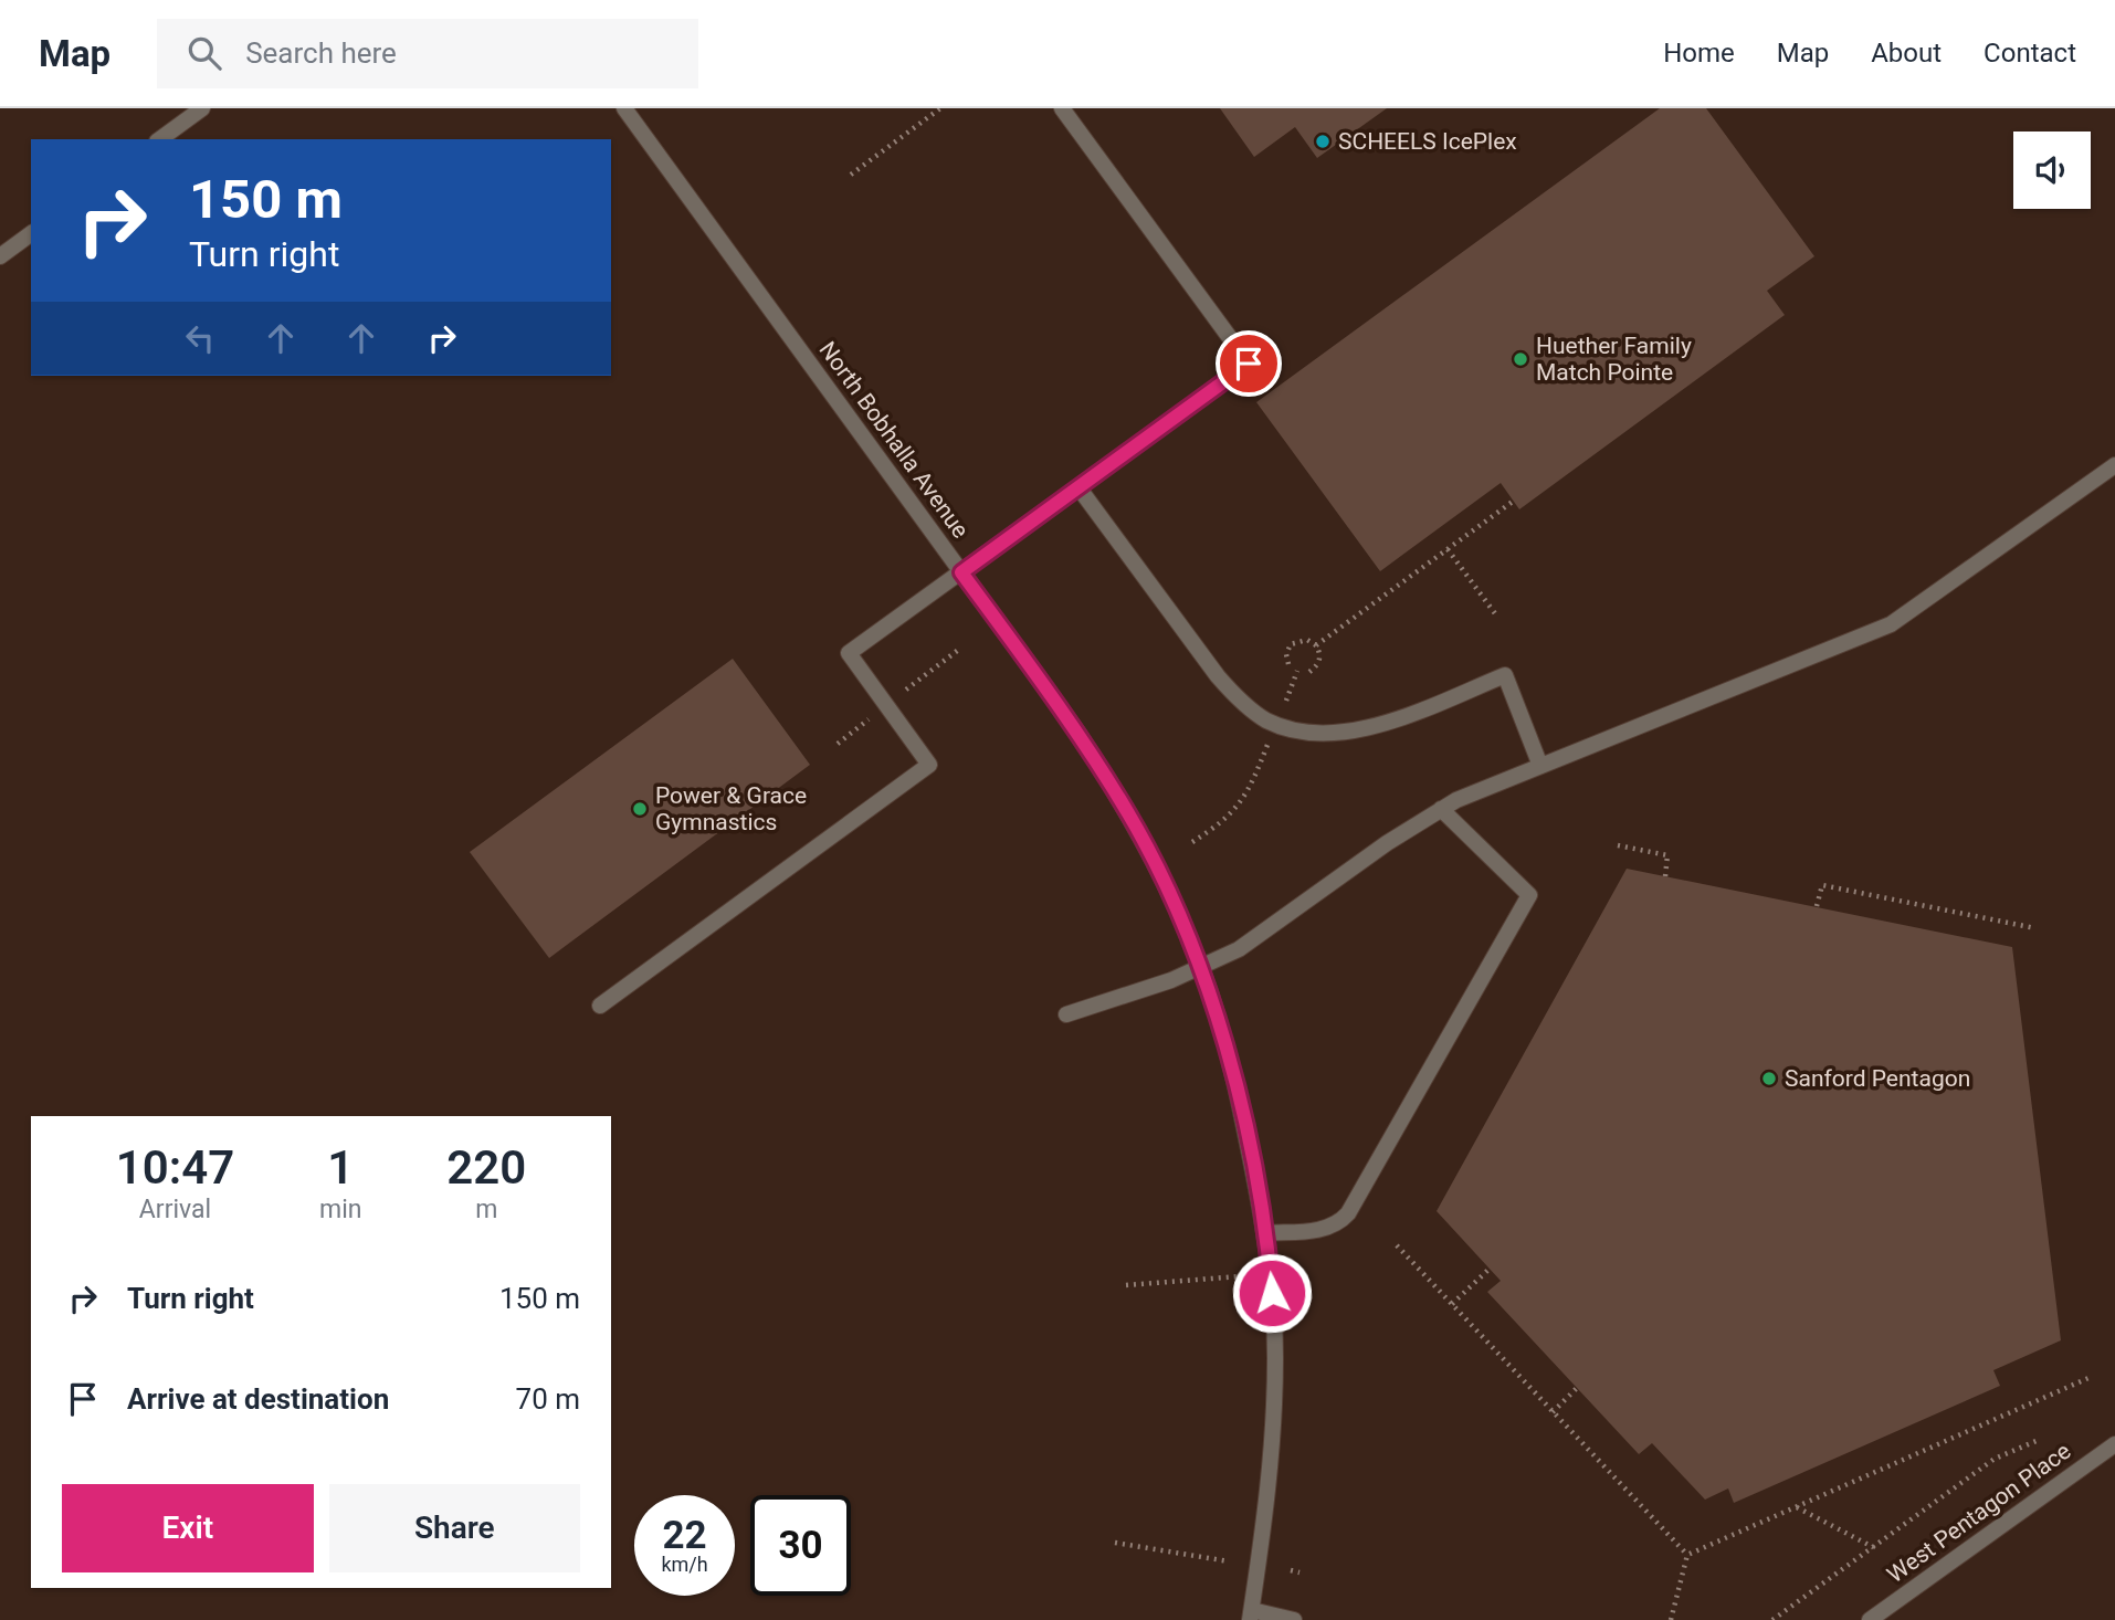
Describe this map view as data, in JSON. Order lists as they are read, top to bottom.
{
  "streets": {
    "street": ["North Bobhalla Avenue", "West Pentagon Place"]
  },
  "places": [
    "SCHEELS IcePlex",
    "Huether Family Match Pointe",
    "Power & Grace Gymnastics",
    "Sanford Pentagon"
  ],
  "page": {
    "header": "Map",
    "search": "Search here",
    "nav": [
      "Home",
      "Map",
      "About",
      "Contact"
    ],
    "turn": ["150 m", "Turn right"],
    "eta": [
      "10:47",
      "Arrival",
      "1",
      "min",
      "220",
      "m"
    ],
    "list": [
      {
        "name": "Turn right",
        "value": "150 m"
      },
      {
        "name": "Arrive at destination",
        "value": "70 m"
      }
    ],
    "buttons": ["Exit", "Share"],
    "speed": "22 km/h",
    "limit": "30"
  }
}
